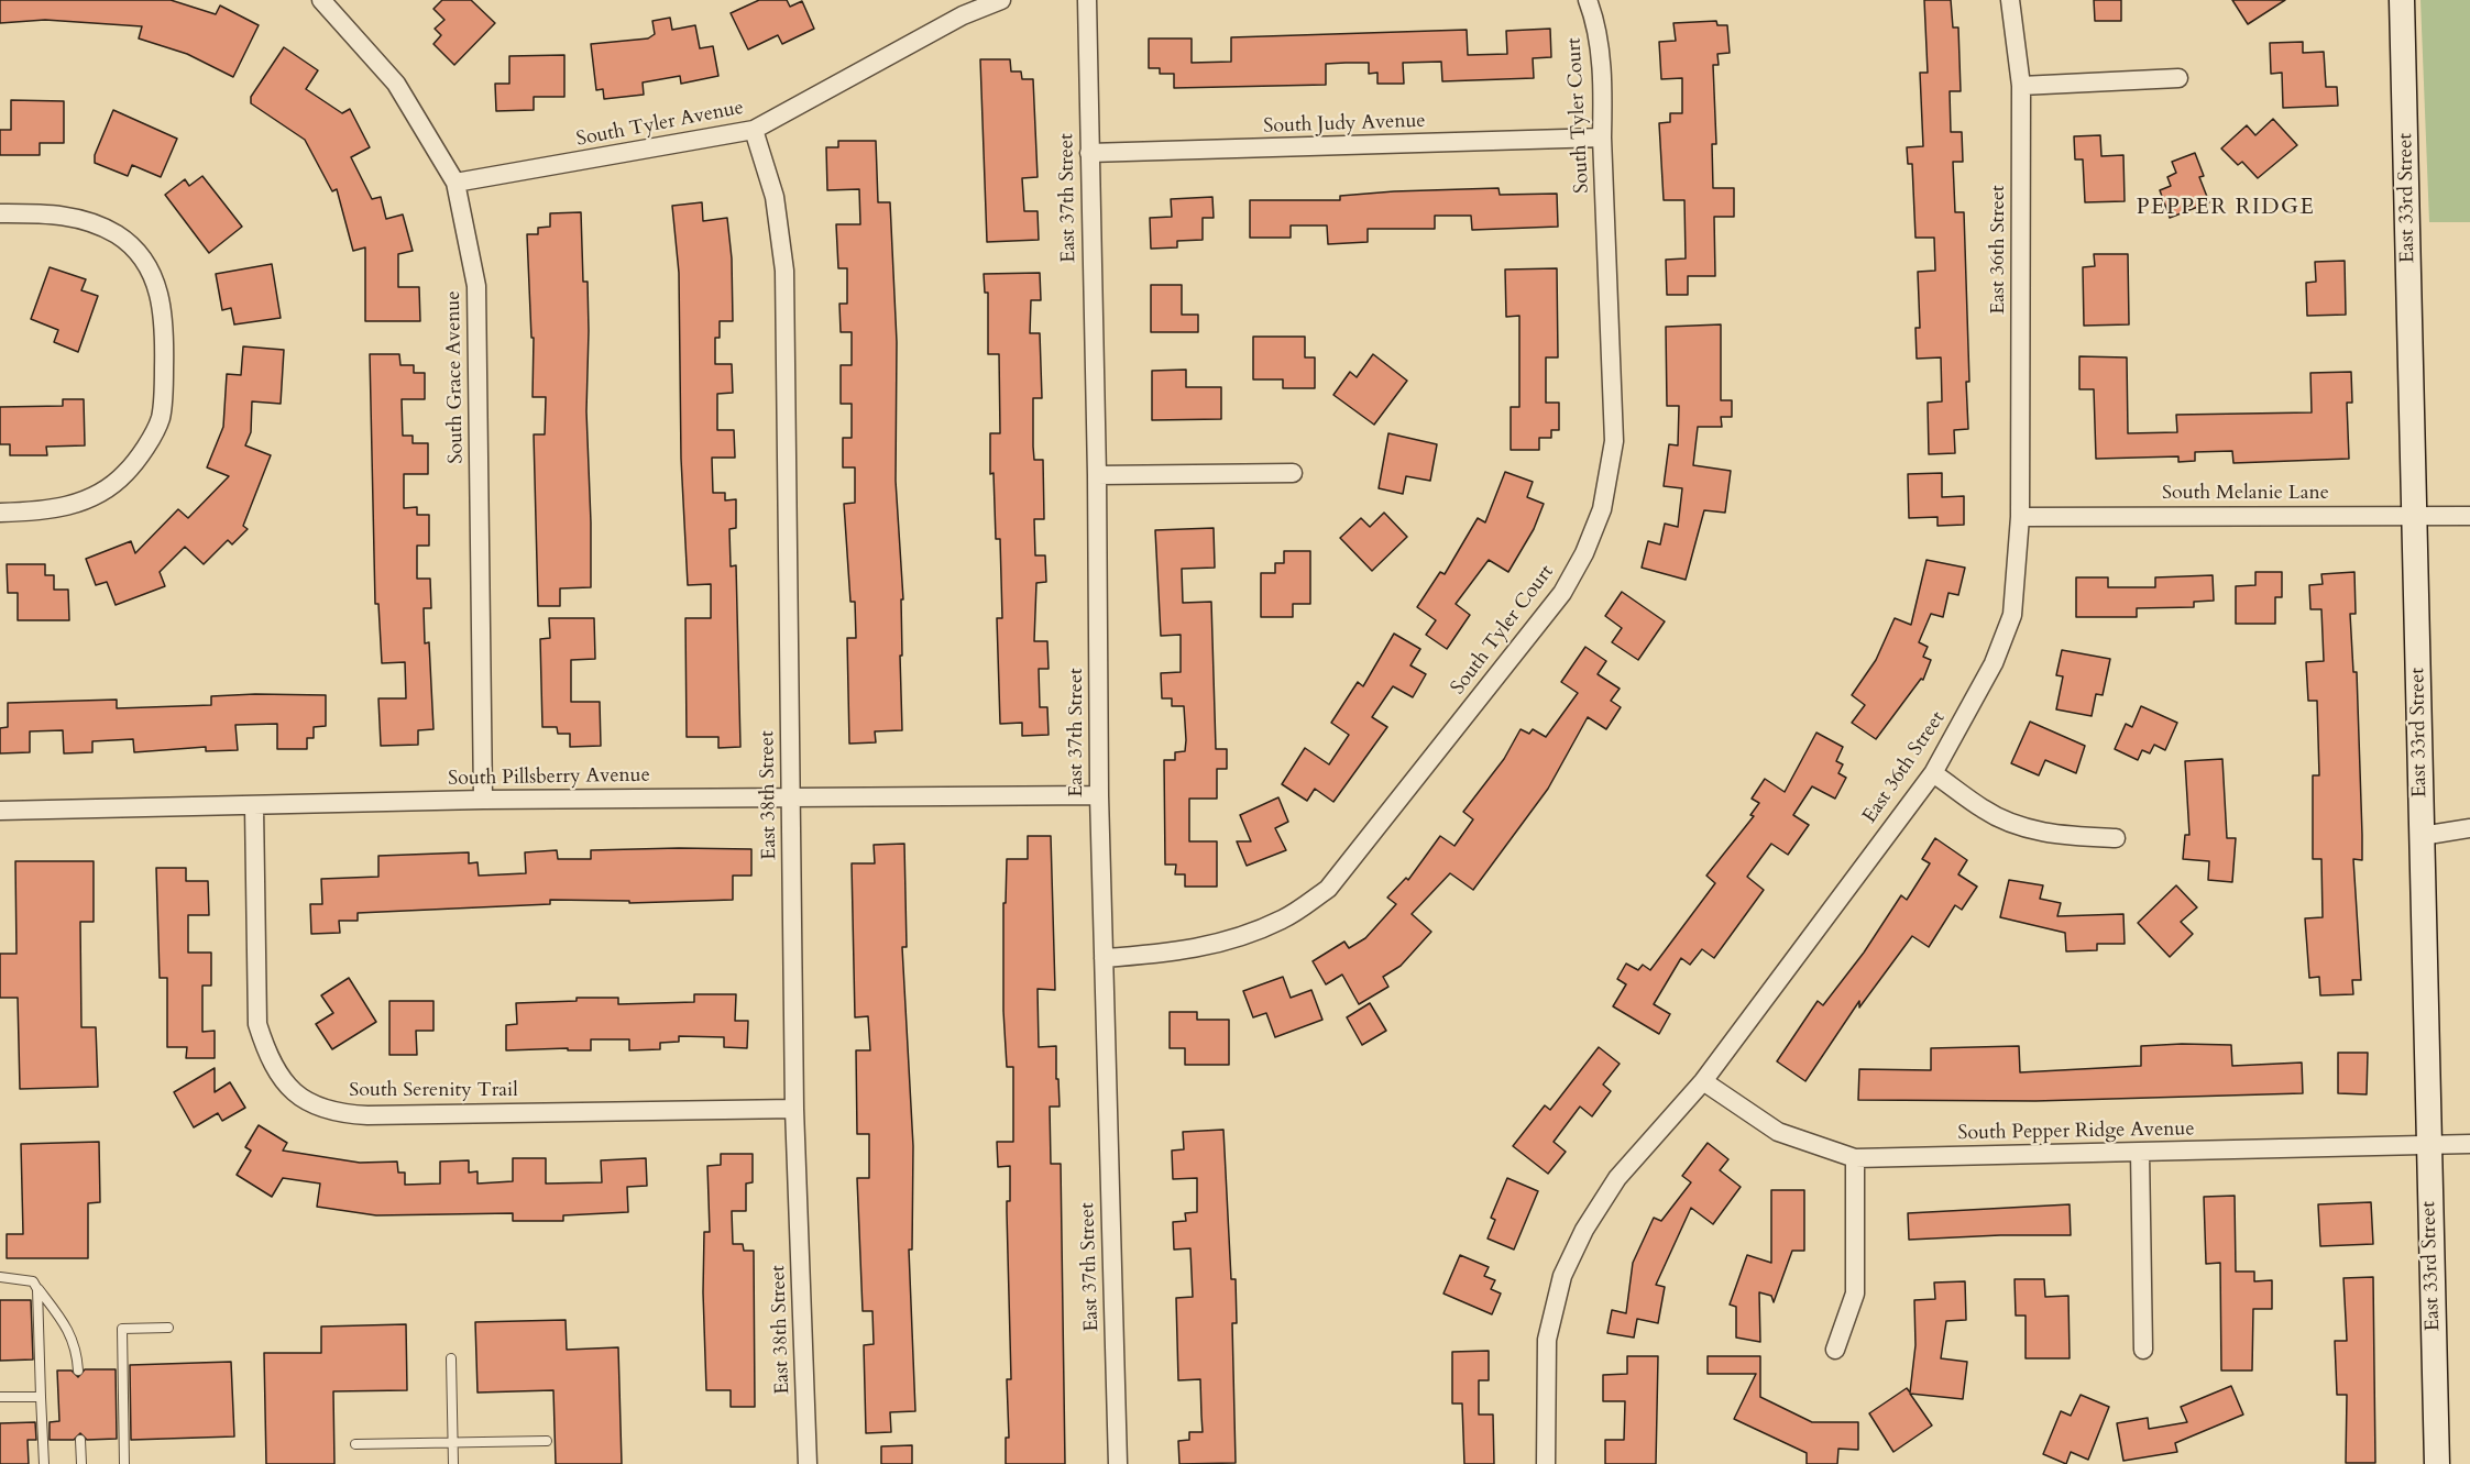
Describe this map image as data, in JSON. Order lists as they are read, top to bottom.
{
  "streets": {
    "street": [
      "South Tyler Court",
      "South Tyler Avenue",
      "South Judy Avenue",
      "East 37th Street",
      "East 33rd Street",
      "East 36th Street",
      "South Grace Avenue",
      "South Melanie Lane",
      "South Pillsberry Avenue",
      "East 38th Street",
      "South Serenity Trail",
      "South Pepper Ridge Avenue"
    ]
  },
  "crossings": [
    ["South Tyler Court", "South Judy Avenue"],
    ["South Tyler Court", "East 37th Street"],
    ["South Tyler Avenue", "South Grace Avenue"],
    ["South Tyler Avenue", "East 38th Street"],
    ["South Judy Avenue", "East 37th Street"],
    ["East 37th Street", "South Pillsberry Avenue"],
    ["East 33rd Street", "South Melanie Lane"],
    ["East 33rd Street", "South Pepper Ridge Avenue"],
    ["East 36th Street", "South Melanie Lane"],
    ["East 36th Street", "South Pepper Ridge Avenue"],
    ["South Grace Avenue", "South Pillsberry Avenue"],
    ["South Pillsberry Avenue", "East 38th Street"],
    ["South Pillsberry Avenue", "South Serenity Trail"],
    ["East 38th Street", "South Serenity Trail"]
  ],
  "districts": ["PEPPER RIDGE"]
}
